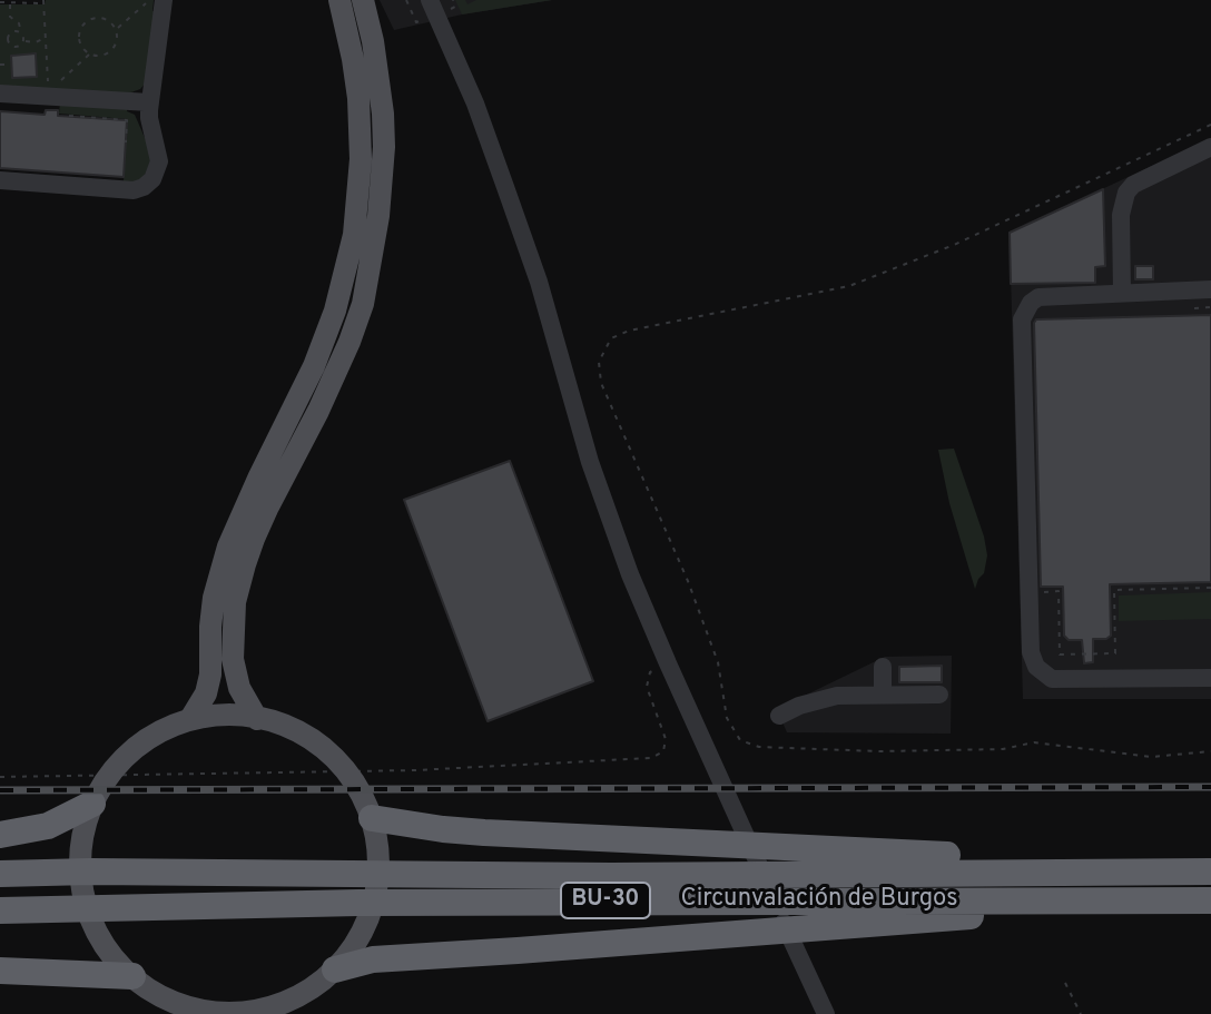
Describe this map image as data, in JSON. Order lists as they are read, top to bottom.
{
  "streets": {
    "highway": ["BU-30", "Circunvalación de Burgos"]
  }
}
